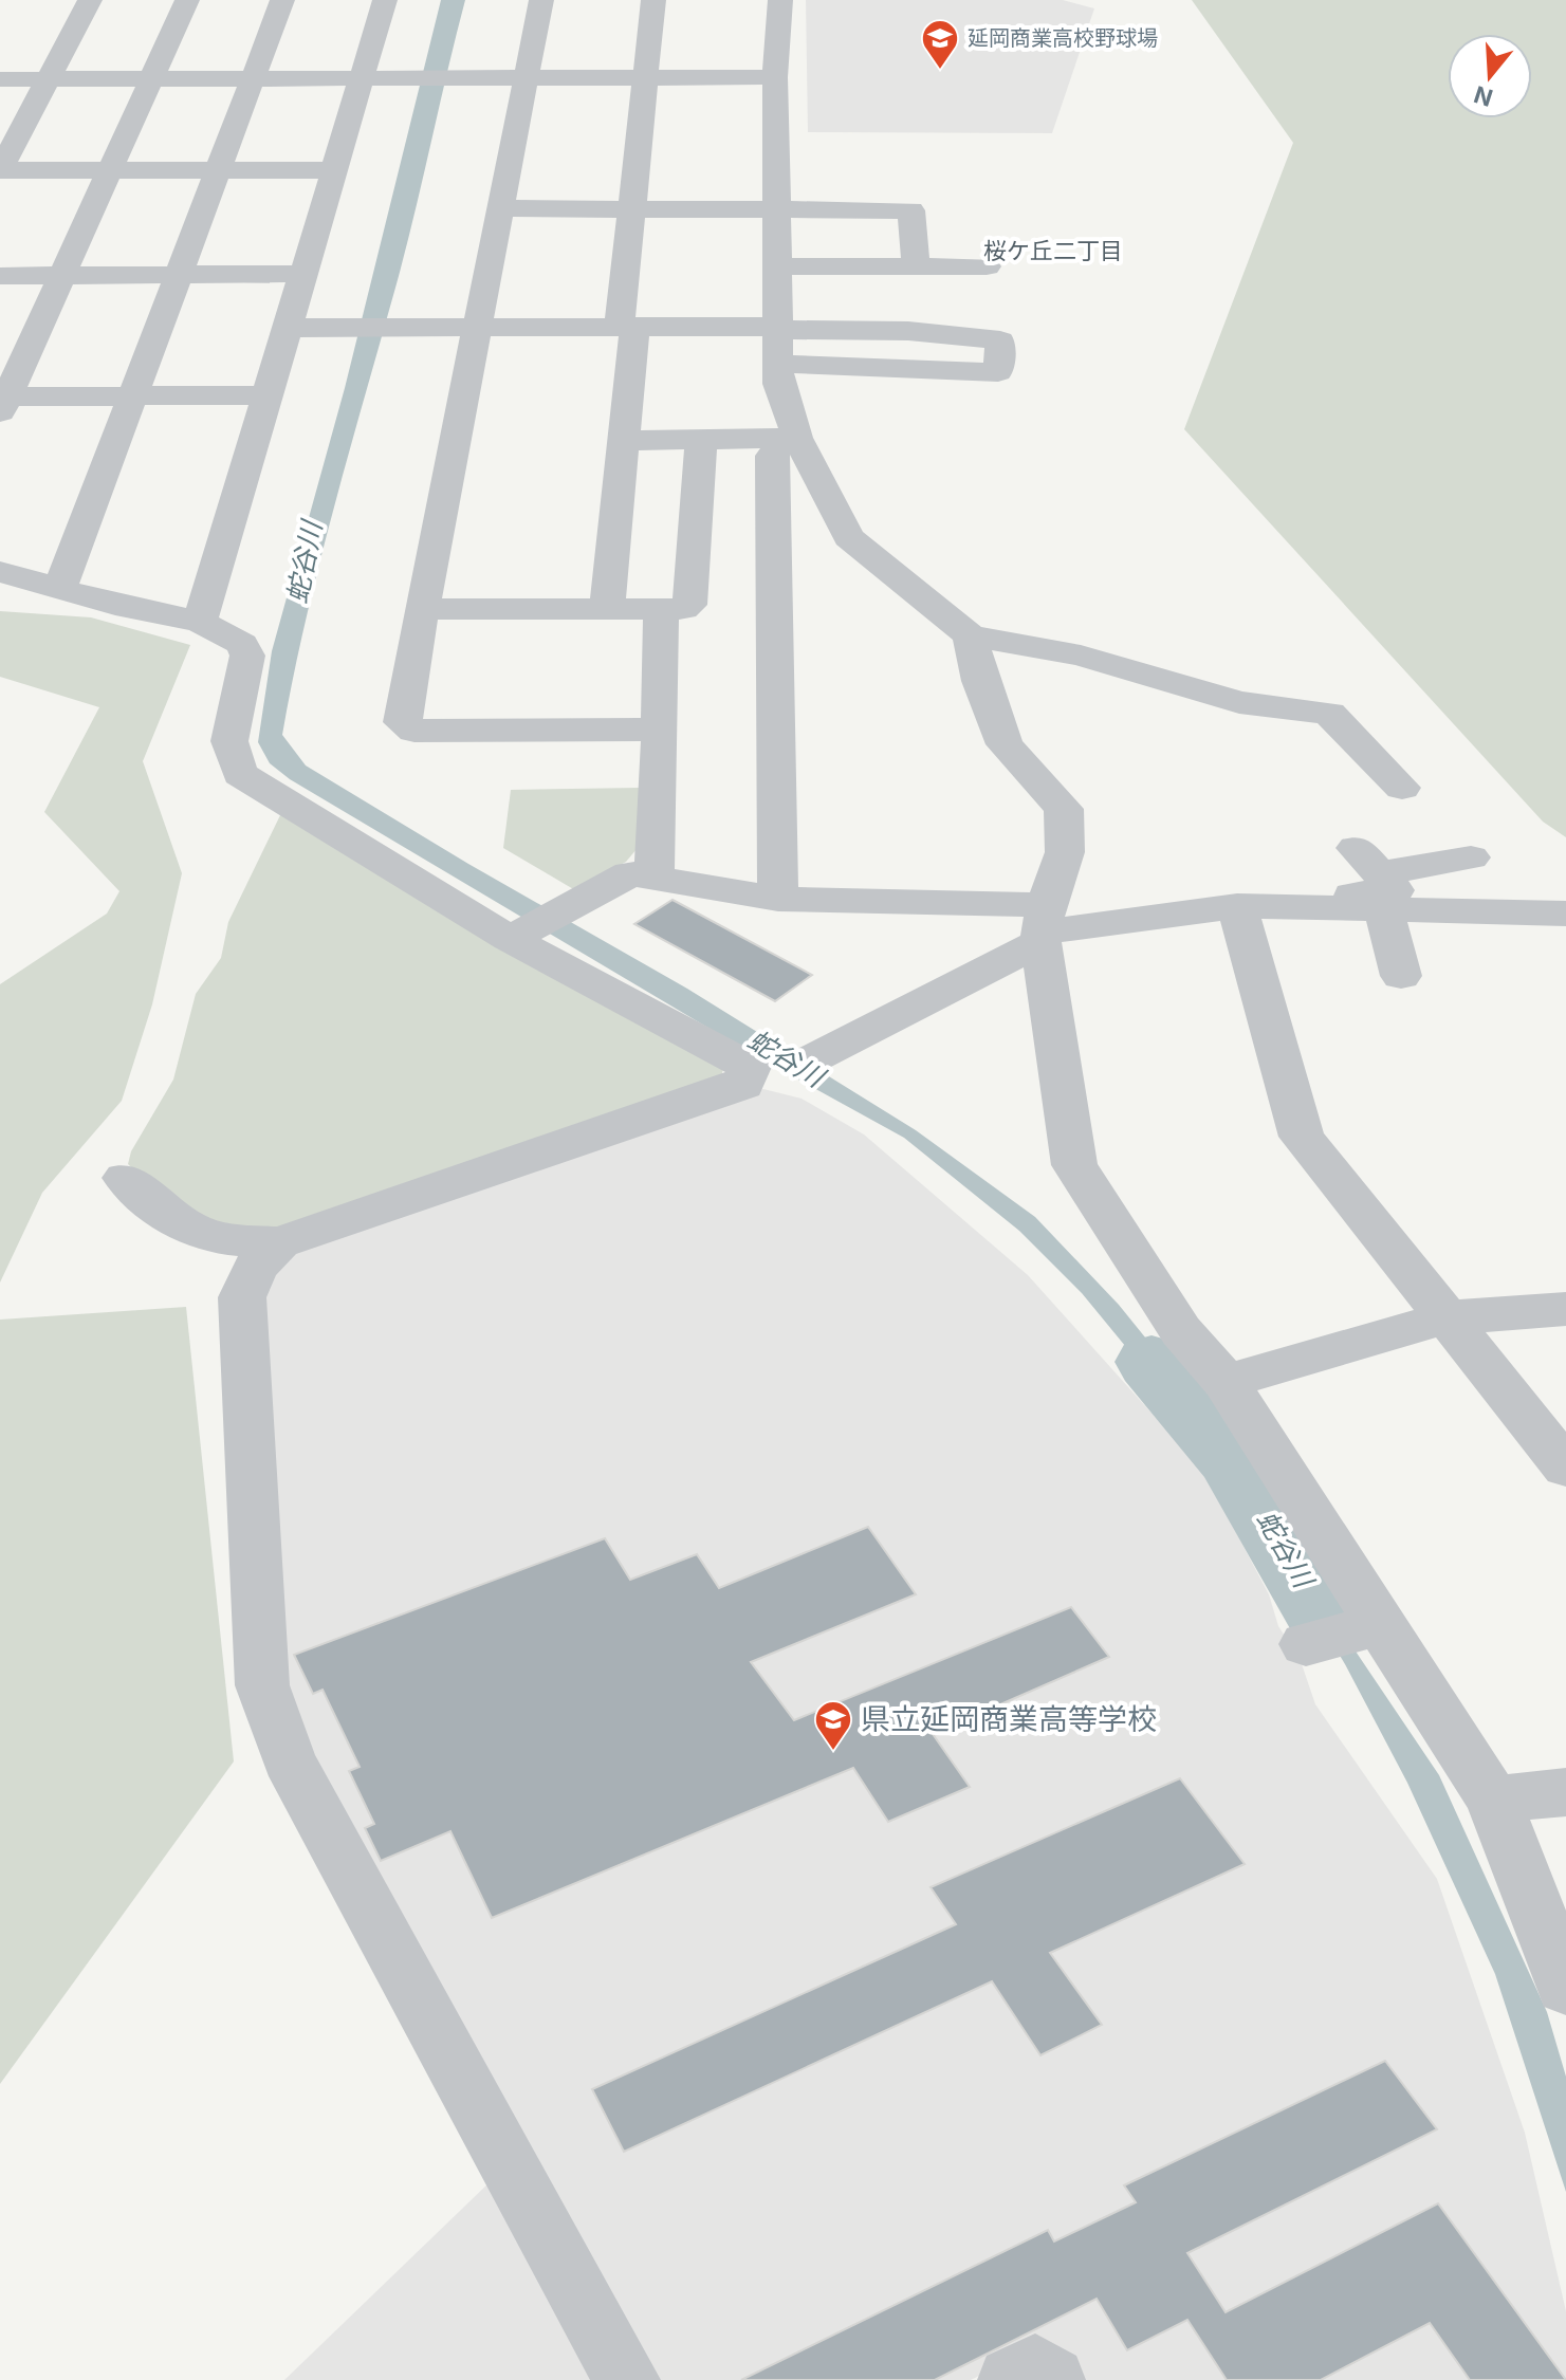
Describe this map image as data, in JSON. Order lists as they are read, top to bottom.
{
  "districts": ["桜ケ丘二丁目"],
  "water": ["蛇谷川"],
  "places": {
    "school or university": ["延岡商業高校野球場", "県立延岡商業高等学校"]
  },
  "north": "bottom"
}
